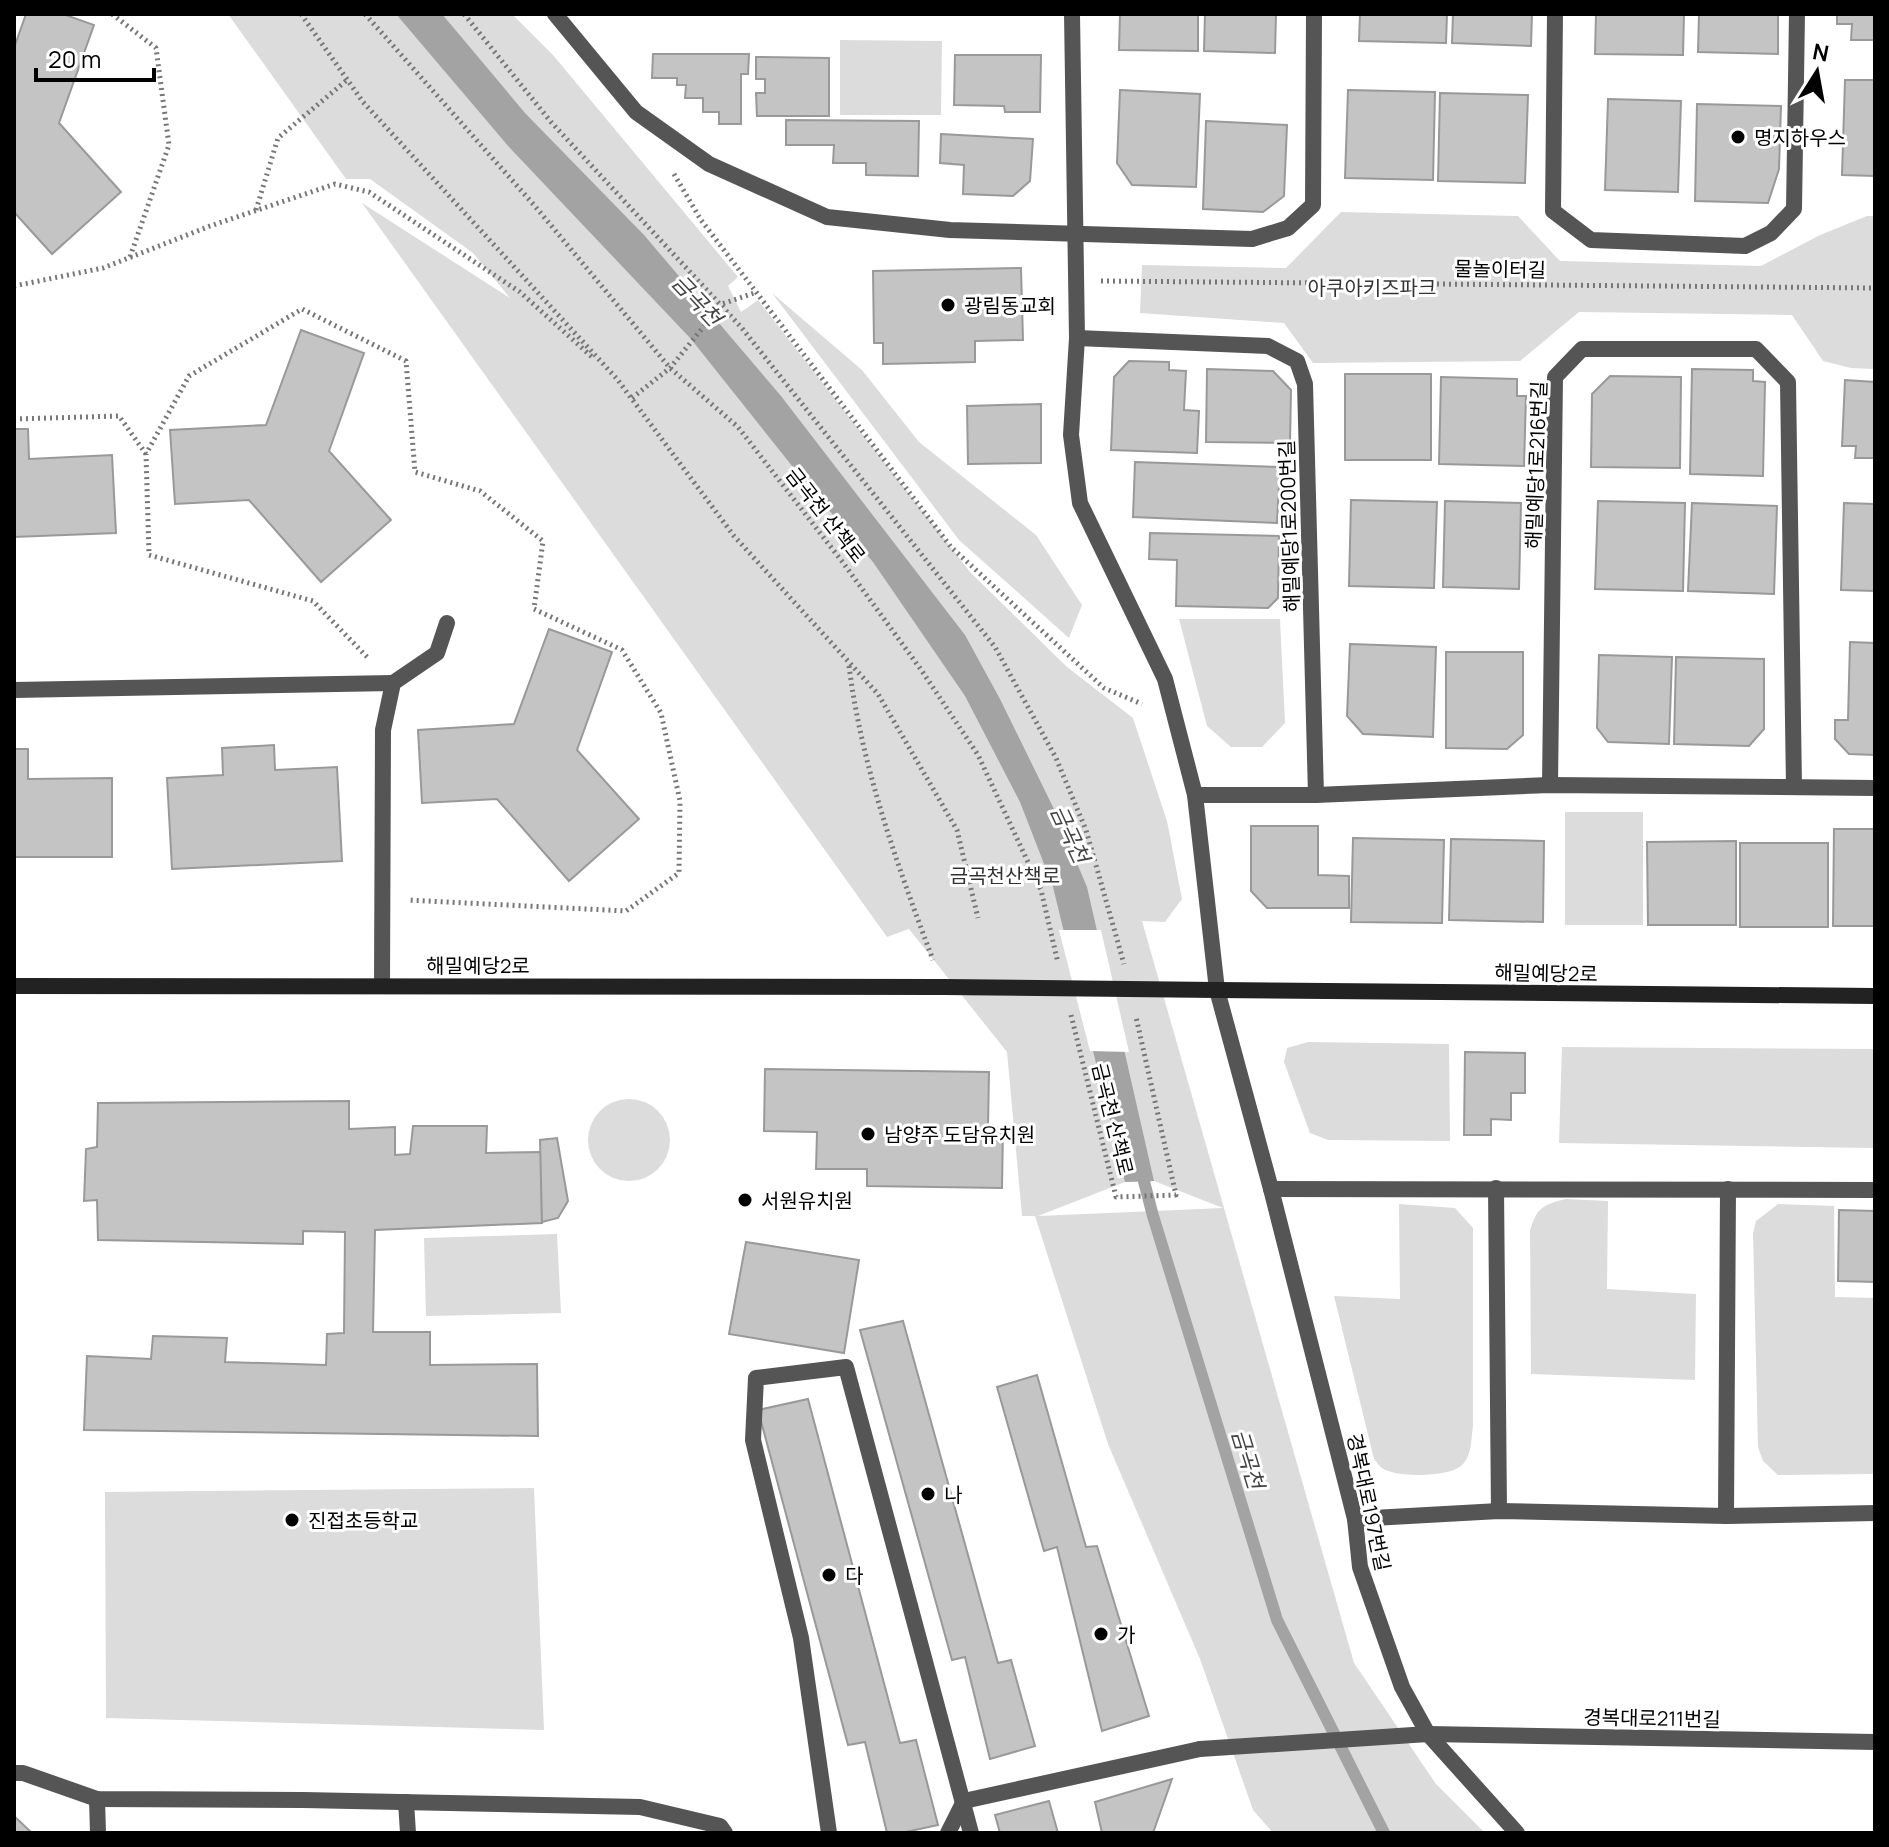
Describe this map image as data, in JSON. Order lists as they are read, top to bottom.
{
  "streets": {
    "street": [
      "해밀예당1로216번길",
      "해밀예당1로200번길",
      "해밀예당2로",
      "경복대로197번길",
      "경복대로211번길"
    ],
    "path": ["물놀이터길", "금곡천 산책로"]
  },
  "crossings": [
    ["해밀예당2로", "경복대로197번길"],
    ["경복대로197번길", "경복대로211번길"]
  ],
  "water": ["금곡천"],
  "parks": ["아쿠아키즈파크", "금곡천산책로"],
  "places": [
    "명지하우스",
    "광림동교회",
    "남양주 도담유치원",
    "서원유치원",
    "나",
    "진접초등학교",
    "다",
    "가"
  ],
  "scale_bar": "20 m",
  "north": "top"
}
